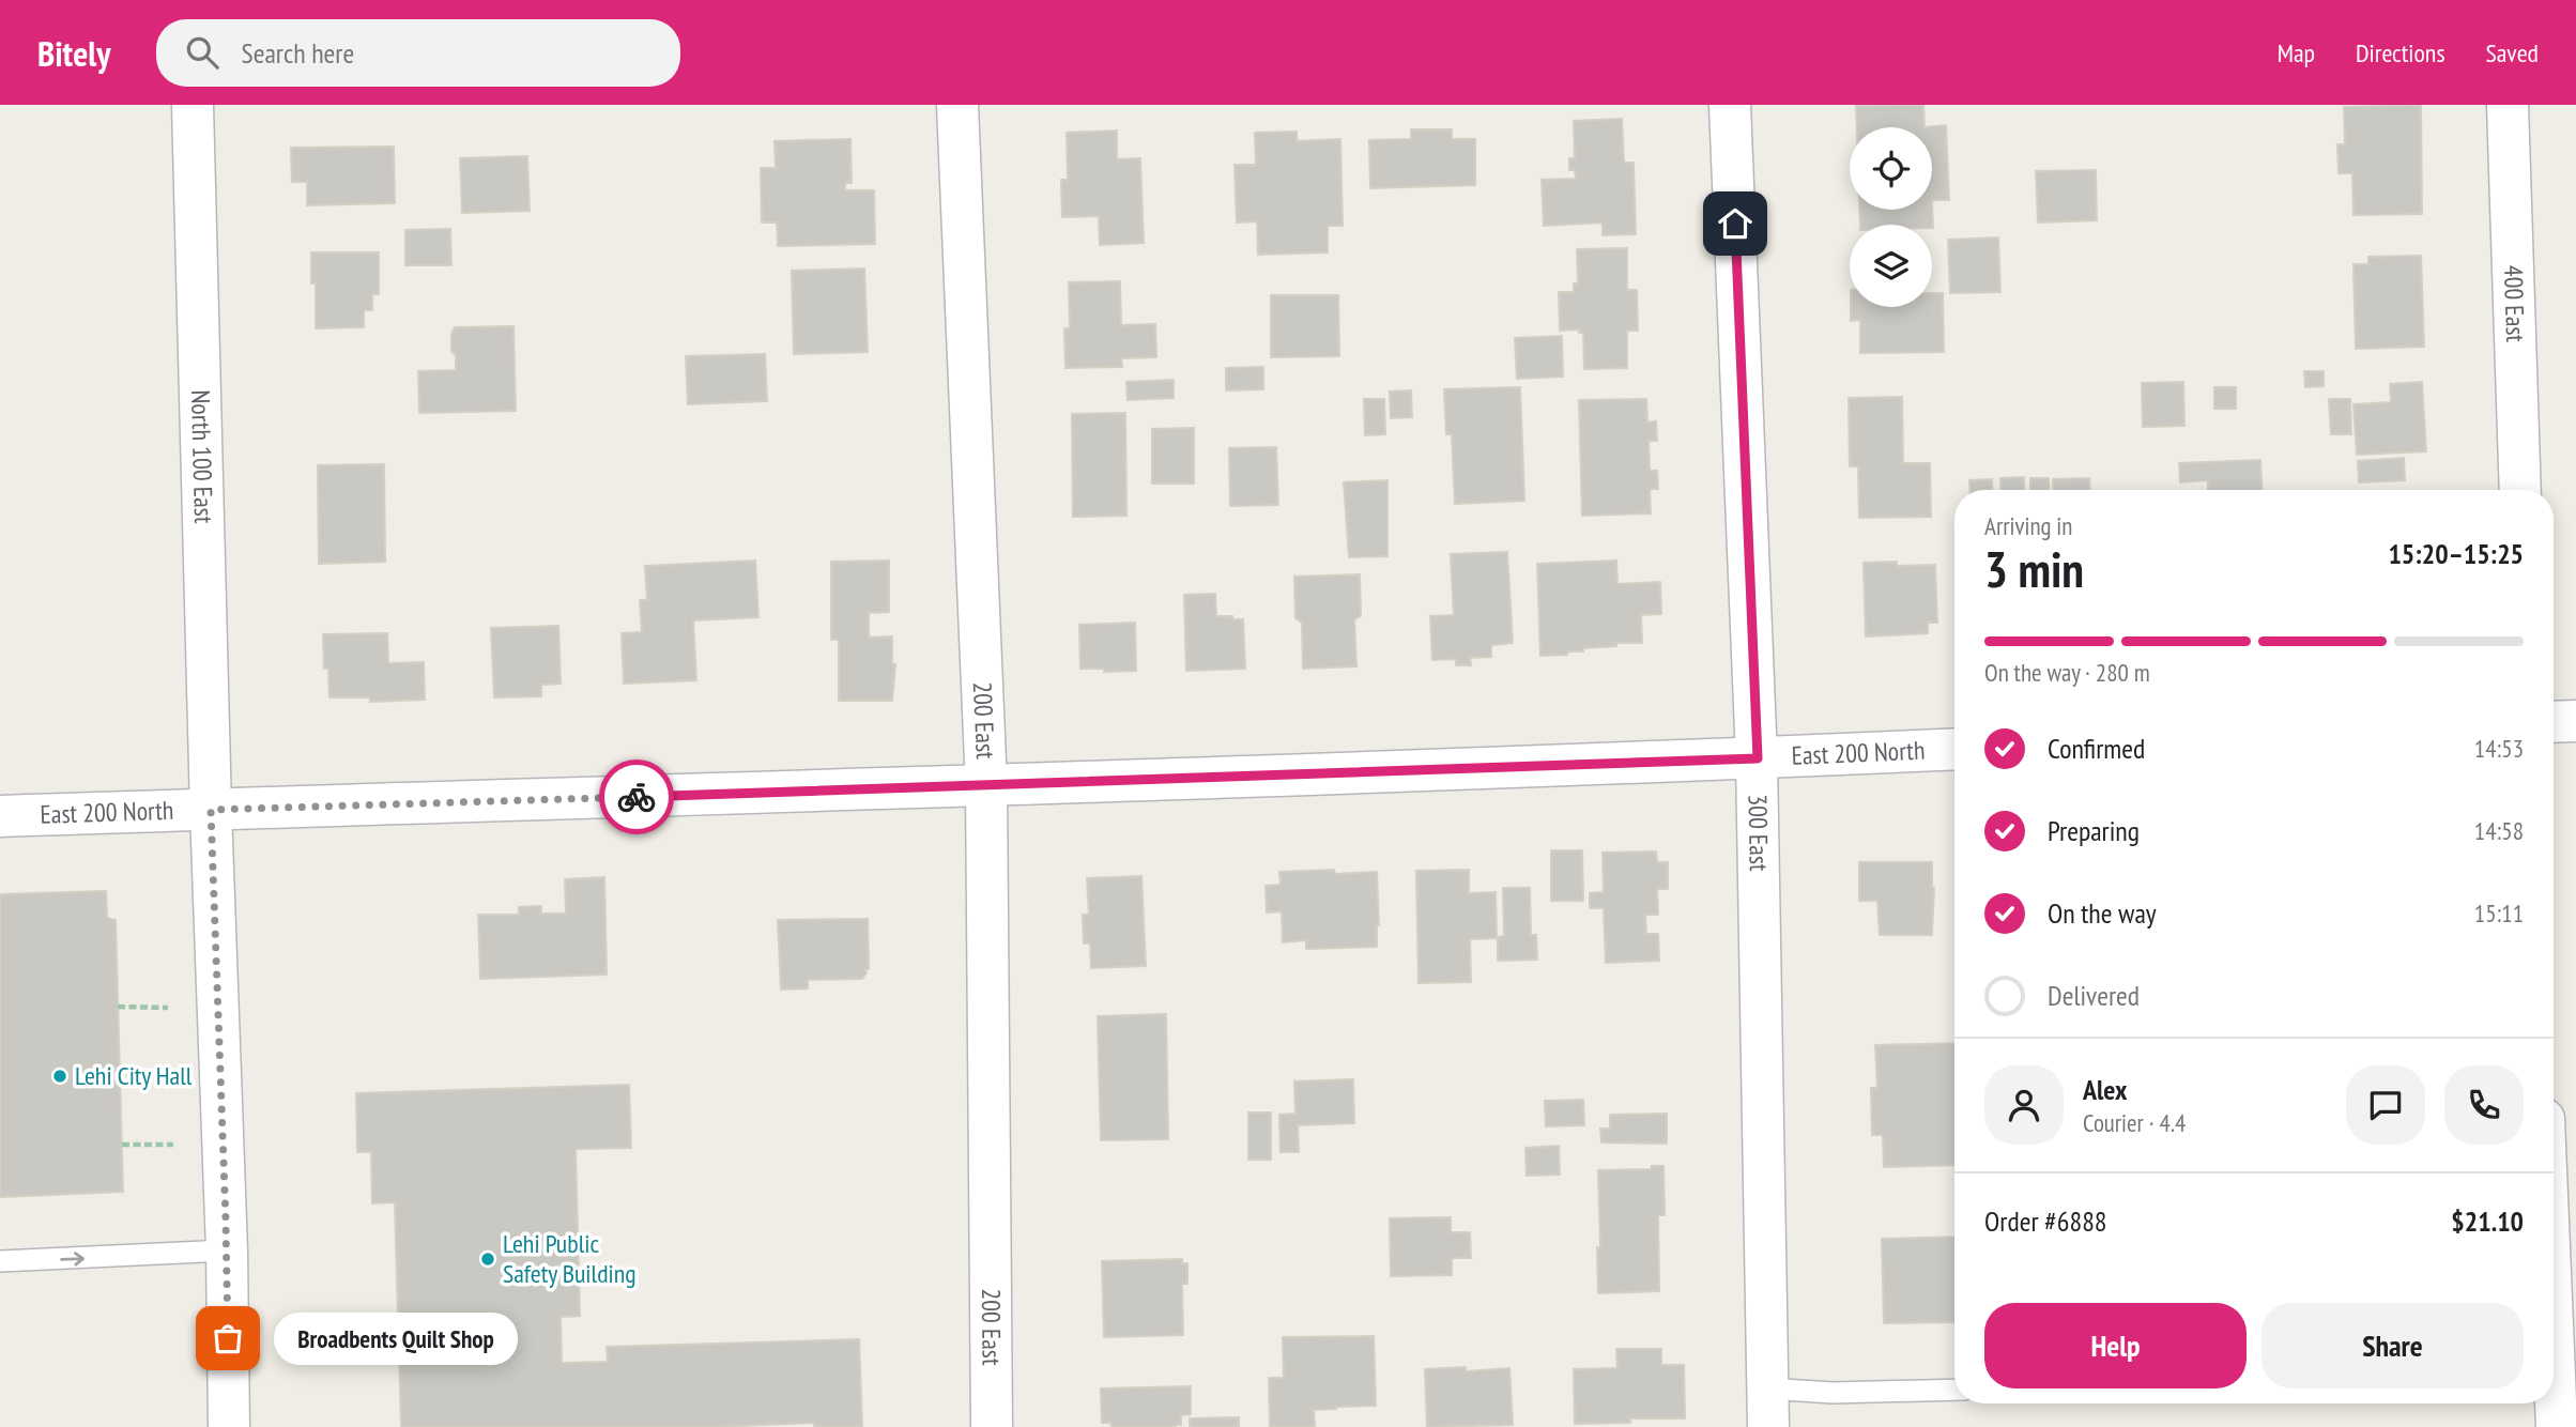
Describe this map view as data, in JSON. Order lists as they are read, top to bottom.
{
  "streets": {
    "street": [
      "400 East",
      "North 100 East",
      "200 East",
      "East 200 North",
      "300 East"
    ]
  },
  "crossings": [
    ["North 100 East", "East 200 North"],
    ["200 East", "East 200 North"],
    ["East 200 North", "300 East"]
  ],
  "places": ["Lehi City Hall", "Lehi Public Safety Building", "Broadbents Quilt Shop"],
  "page": {
    "header": "Bitely",
    "search": "Search here",
    "nav": ["Map", "Directions", "Saved"],
    "heading": ["3 min", "Arriving in", "15:20–15:25"],
    "panel": [
      "Alex",
      "Courier · 4.4",
      "Order #6888",
      "$21.10"
    ],
    "bar": "On the way · 280 m",
    "list": [
      ["Confirmed", "14:53"],
      ["Preparing", "14:58"],
      ["On the way", "15:11"],
      "Delivered"
    ],
    "buttons": ["Help", "Share"],
    "bubble": "Broadbents Quilt Shop"
  }
}
